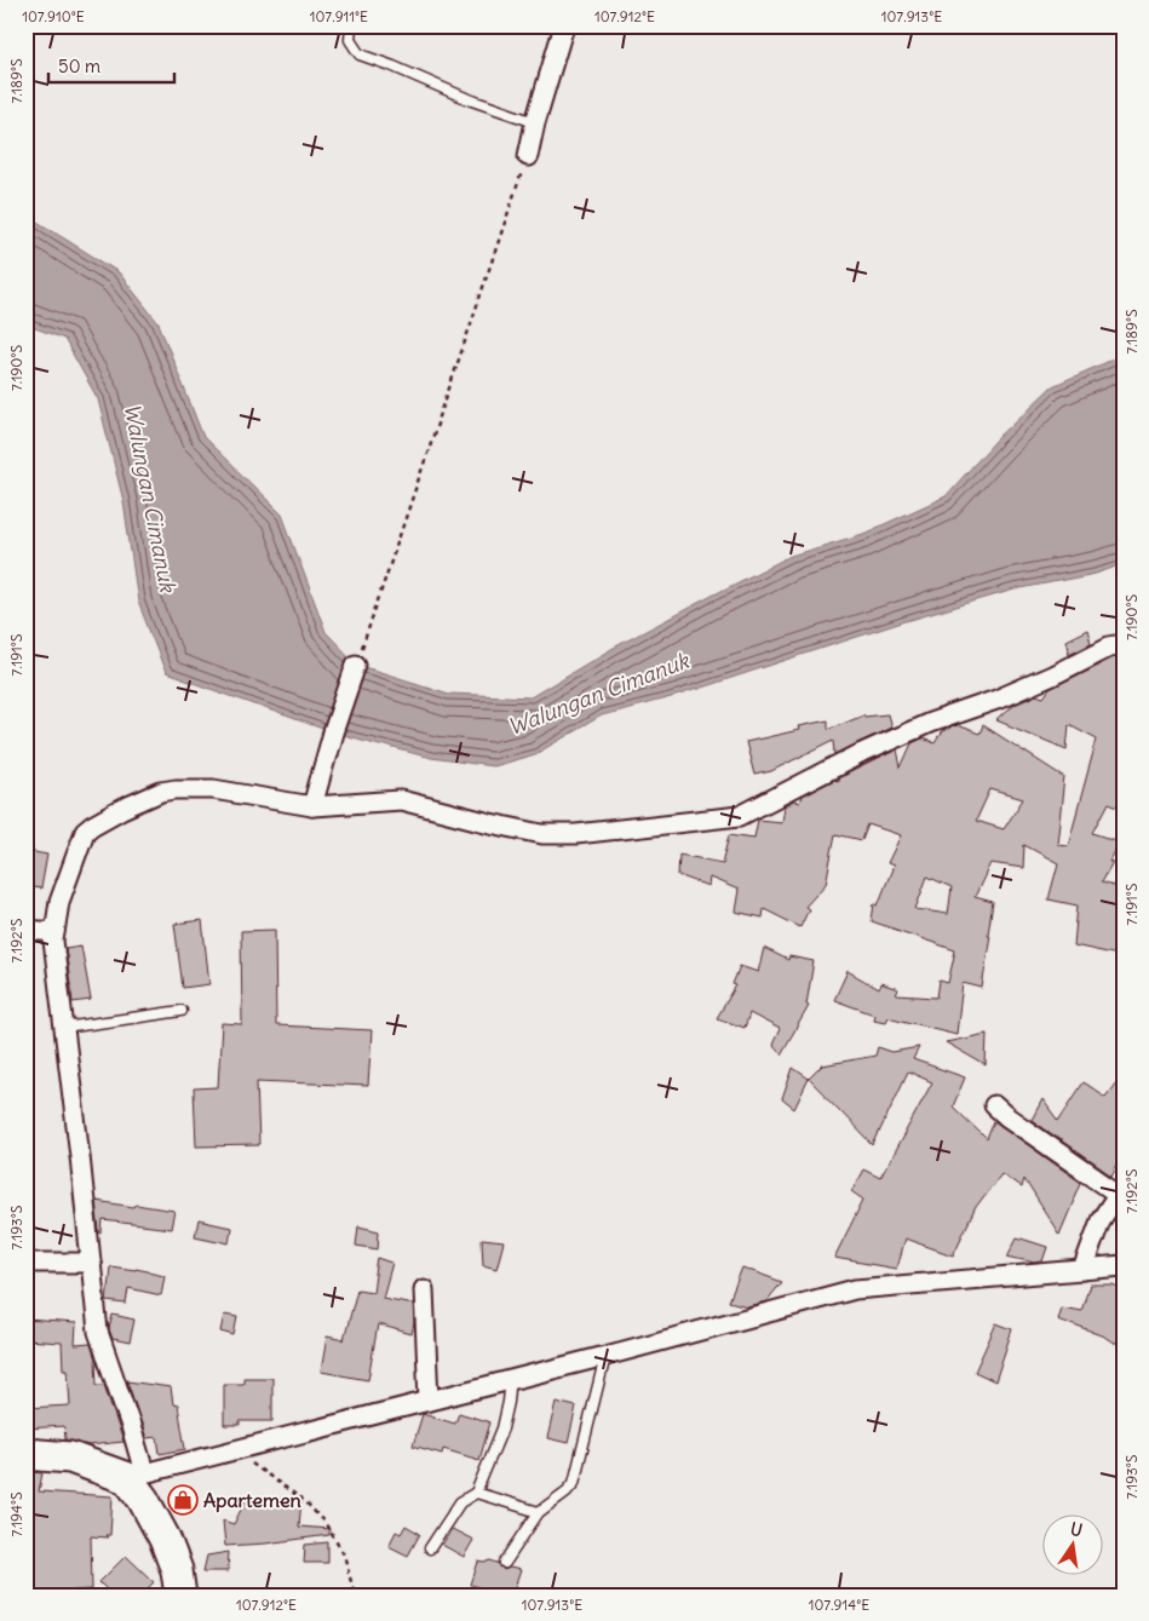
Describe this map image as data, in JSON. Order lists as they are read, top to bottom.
{
  "water": ["Walungan Cimanuk"],
  "places": {
    "shop": ["Apartemen"]
  },
  "scale_bar": "50 m",
  "north": "top",
  "coordinates": [
    "107.910°E",
    "107.911°E",
    "107.912°E",
    "107.913°E",
    "7.189°S",
    "7.190°S",
    "7.191°S",
    "7.192°S",
    "7.193°S",
    "7.194°S",
    "107.914°E"
  ]
}
